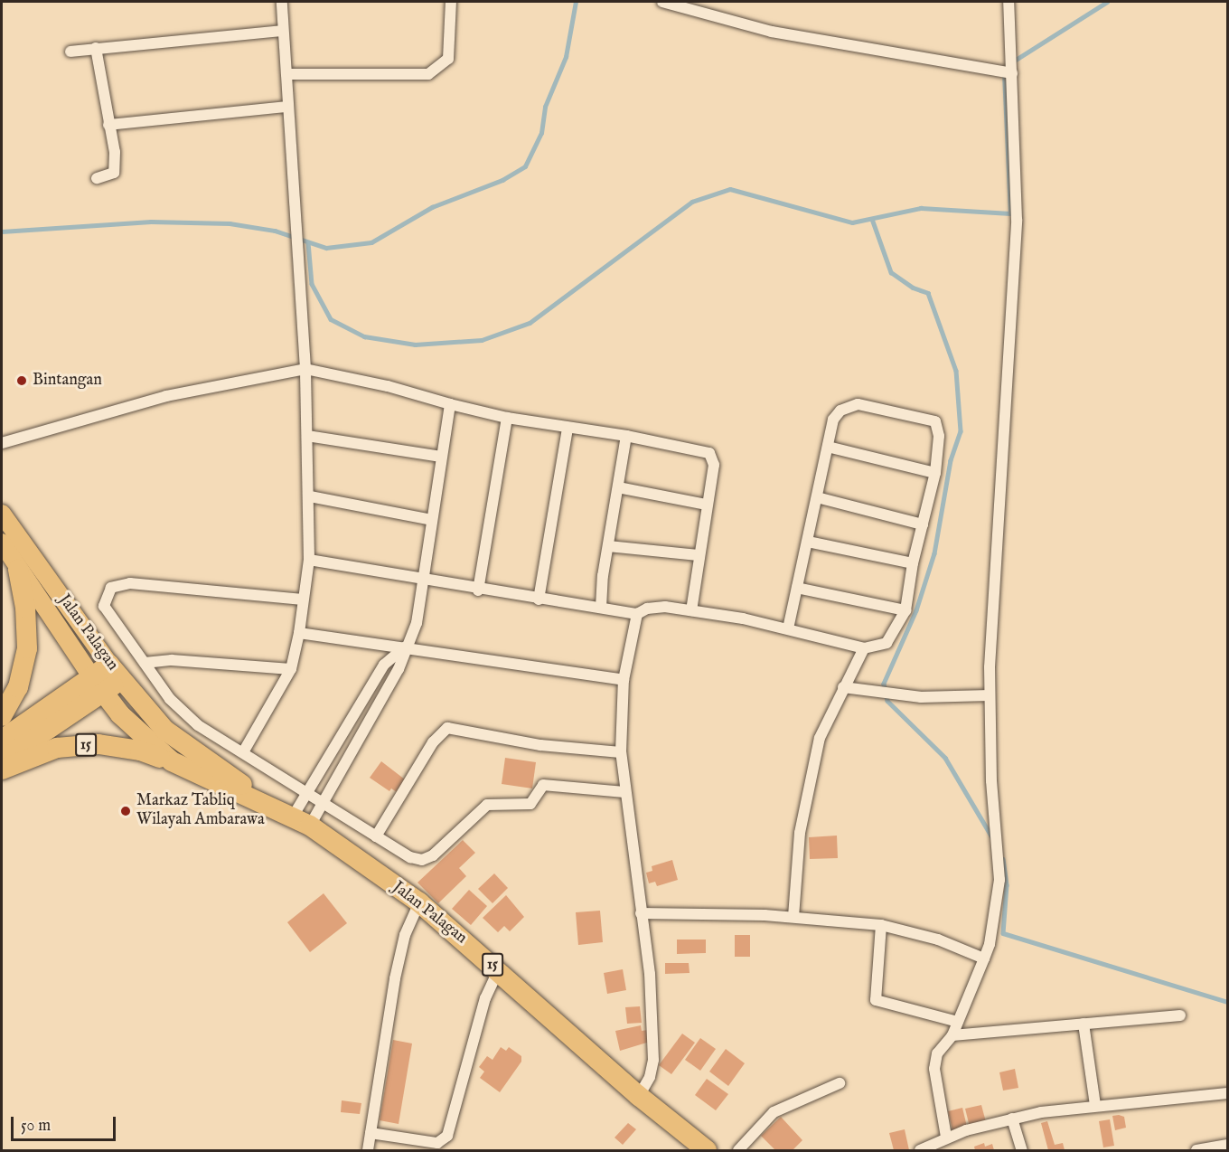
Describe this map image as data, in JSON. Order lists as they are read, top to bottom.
{
  "streets": {
    "highway": ["Jalan Palagan", "15"]
  },
  "crossings": [
    ["Jalan Palagan", "15"]
  ],
  "places": ["Bintangan", "Markaz Tabliq Wilayah Ambarawa"],
  "scale_bar": "50 m"
}
